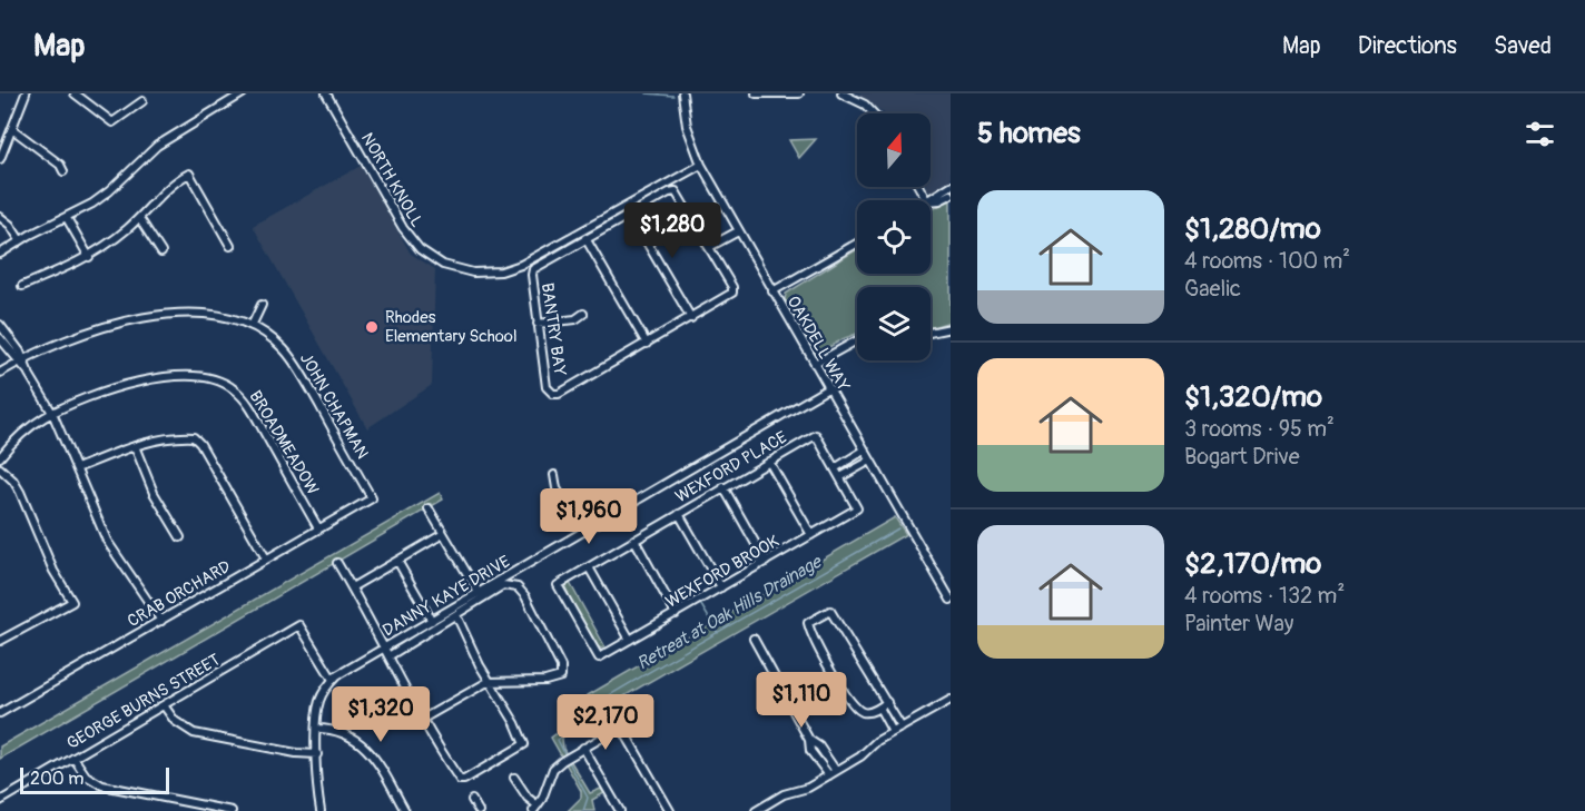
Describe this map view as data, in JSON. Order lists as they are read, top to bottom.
{
  "streets": {
    "street": [
      "NORTH KNOLL",
      "BANTRY BAY",
      "OAKDELL WAY",
      "JOHN CHAPMAN",
      "BROADMEADOW",
      "WEXFORD PLACE",
      "WEXFORD BROOK",
      "CRAB ORCHARD",
      "DANNY KAYE DRIVE",
      "GEORGE BURNS STREET"
    ]
  },
  "crossings": [
    ["NORTH KNOLL", "OAKDELL WAY"],
    ["OAKDELL WAY", "DANNY KAYE DRIVE"],
    ["JOHN CHAPMAN", "CRAB ORCHARD"],
    ["BROADMEADOW", "CRAB ORCHARD"],
    ["WEXFORD PLACE", "WEXFORD BROOK"],
    ["DANNY KAYE DRIVE", "GEORGE BURNS STREET"]
  ],
  "water": ["Retreat at Oak Hills Drainage"],
  "places": ["Rhodes Elementary School"],
  "scale_bar": "200 m",
  "north": "top",
  "page": {
    "header": "Map",
    "nav": ["Map", "Directions", "Saved"],
    "heading": "5 homes",
    "list": [
      {
        "name": "$1,280/mo",
        "note": "4 rooms · 100 m² · Gaelic"
      },
      {
        "name": "$1,320/mo",
        "note": "3 rooms · 95 m² · Bogart Drive"
      },
      {
        "name": "$2,170/mo",
        "note": "4 rooms · 132 m² · Painter Way"
      }
    ],
    "price": [
      "$1,280",
      "$1,960",
      "$1,110",
      "$1,320",
      "$2,170"
    ],
    "scale": "200 m"
  }
}
